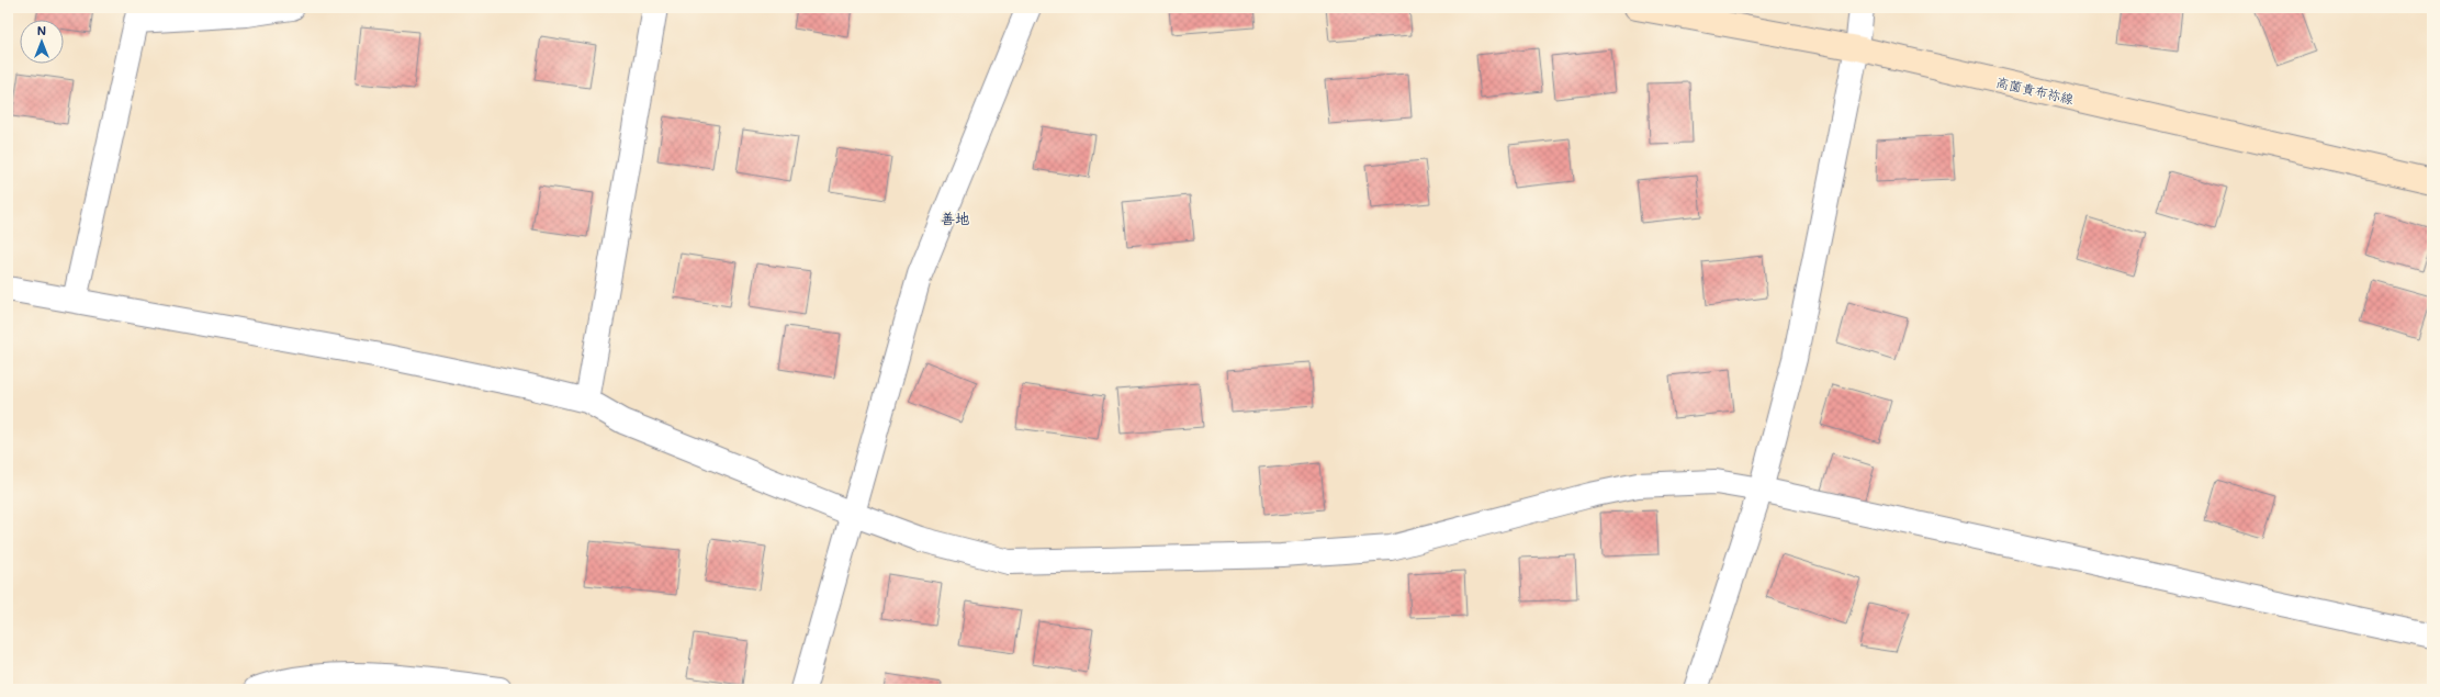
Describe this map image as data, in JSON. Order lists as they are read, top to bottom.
{
  "streets": {
    "main road": ["高薗貴布祢線"]
  },
  "districts": ["善地"],
  "north": "top"
}
